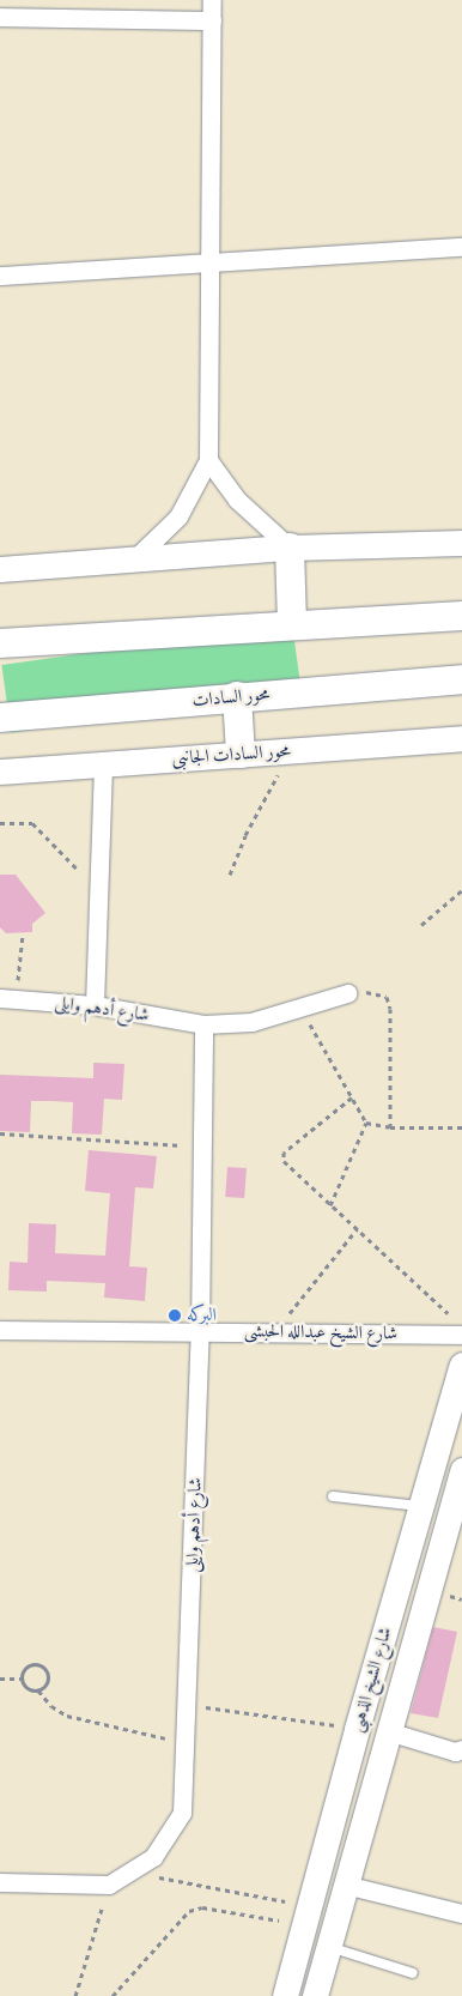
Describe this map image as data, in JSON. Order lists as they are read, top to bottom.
{
  "streets": {
    "main road": ["محور السادات"],
    "street": [
      "محور السادات الجانبى",
      "شارع أدهم وايلى",
      "شارع الشيخ عبدالله الحبشى",
      "شارع الشيخ الذهبى"
    ]
  },
  "crossings": [
    ["شارع أدهم وايلى", "شارع الشيخ عبدالله الحبشى"]
  ],
  "places": ["البركه"]
}
